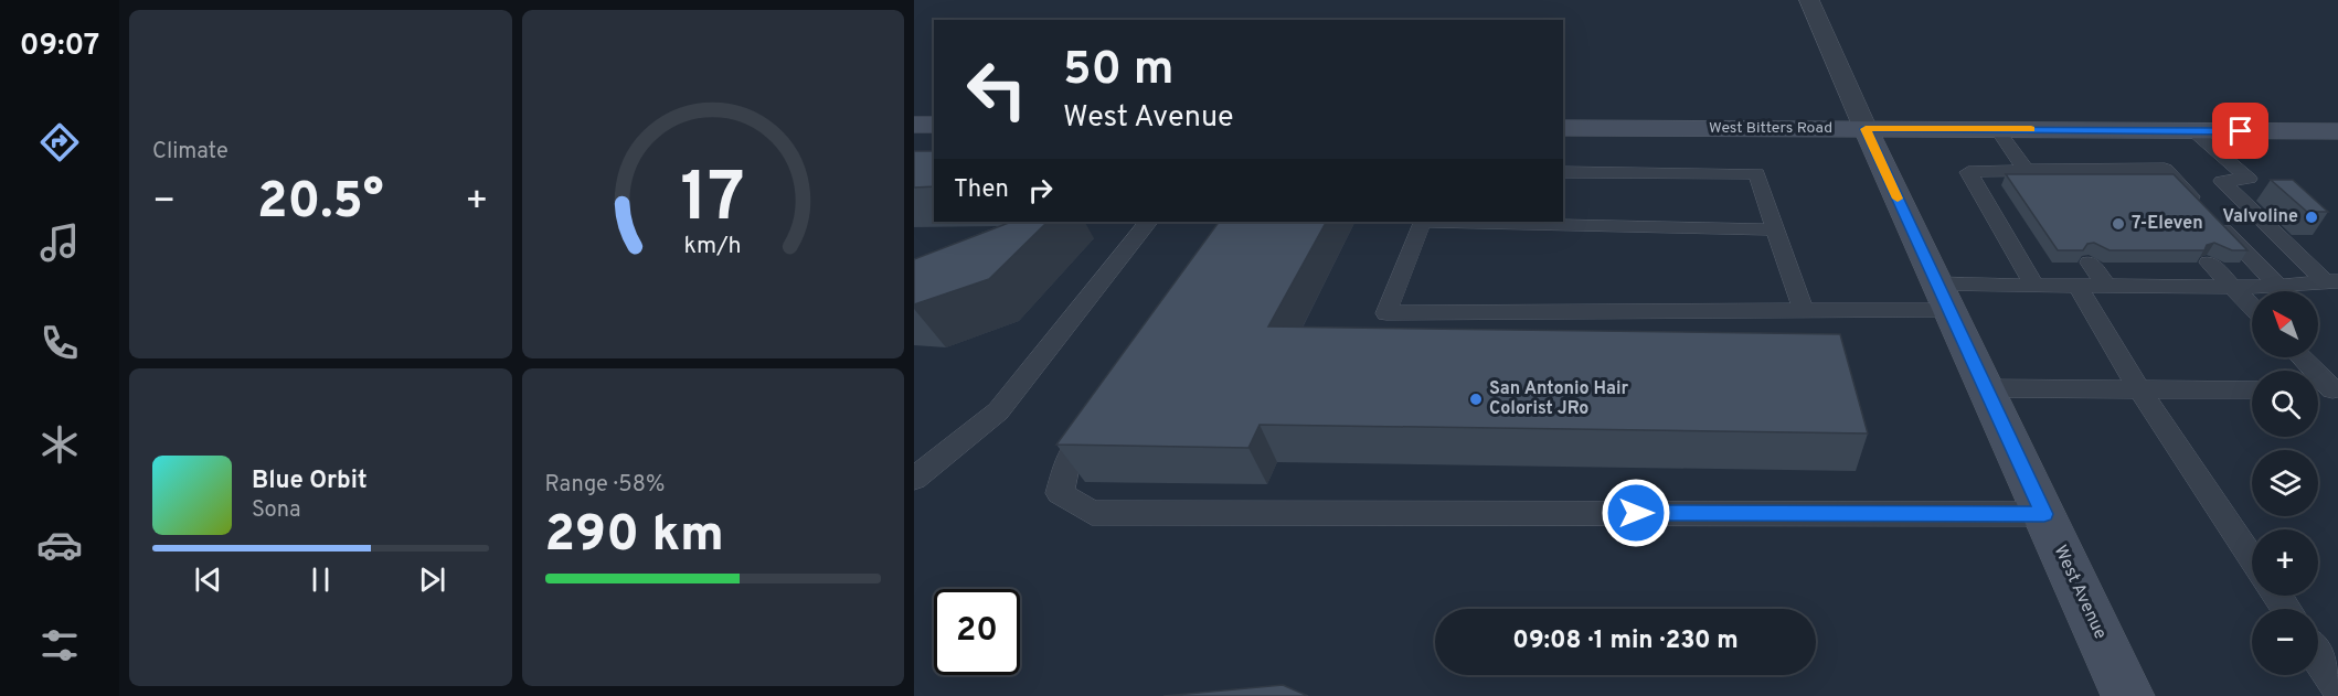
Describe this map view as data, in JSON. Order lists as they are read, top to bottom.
{
  "streets": {
    "main road": ["West Bitters Road", "West Avenue"]
  },
  "crossings": [
    ["West Bitters Road", "West Avenue"]
  ],
  "places": ["Valvoline", "7-Eleven", "San Antonio Hair Colorist JRo"],
  "north": "top left",
  "page": {
    "tabs": "09:07",
    "tile": [
      "Climate",
      ["Range · 58%", "290 km"]
    ],
    "turn": ["50 m", "West Avenue"],
    "then": "Then",
    "heat": ["−", "20.5°", "+"],
    "map_buttons": ["+", "−"],
    "song": ["Blue Orbit", "Sona"],
    "limit": "20",
    "trip": "09:08 · 1 min · 230 m",
    "gauge": ["17", "km/h"]
  }
}
